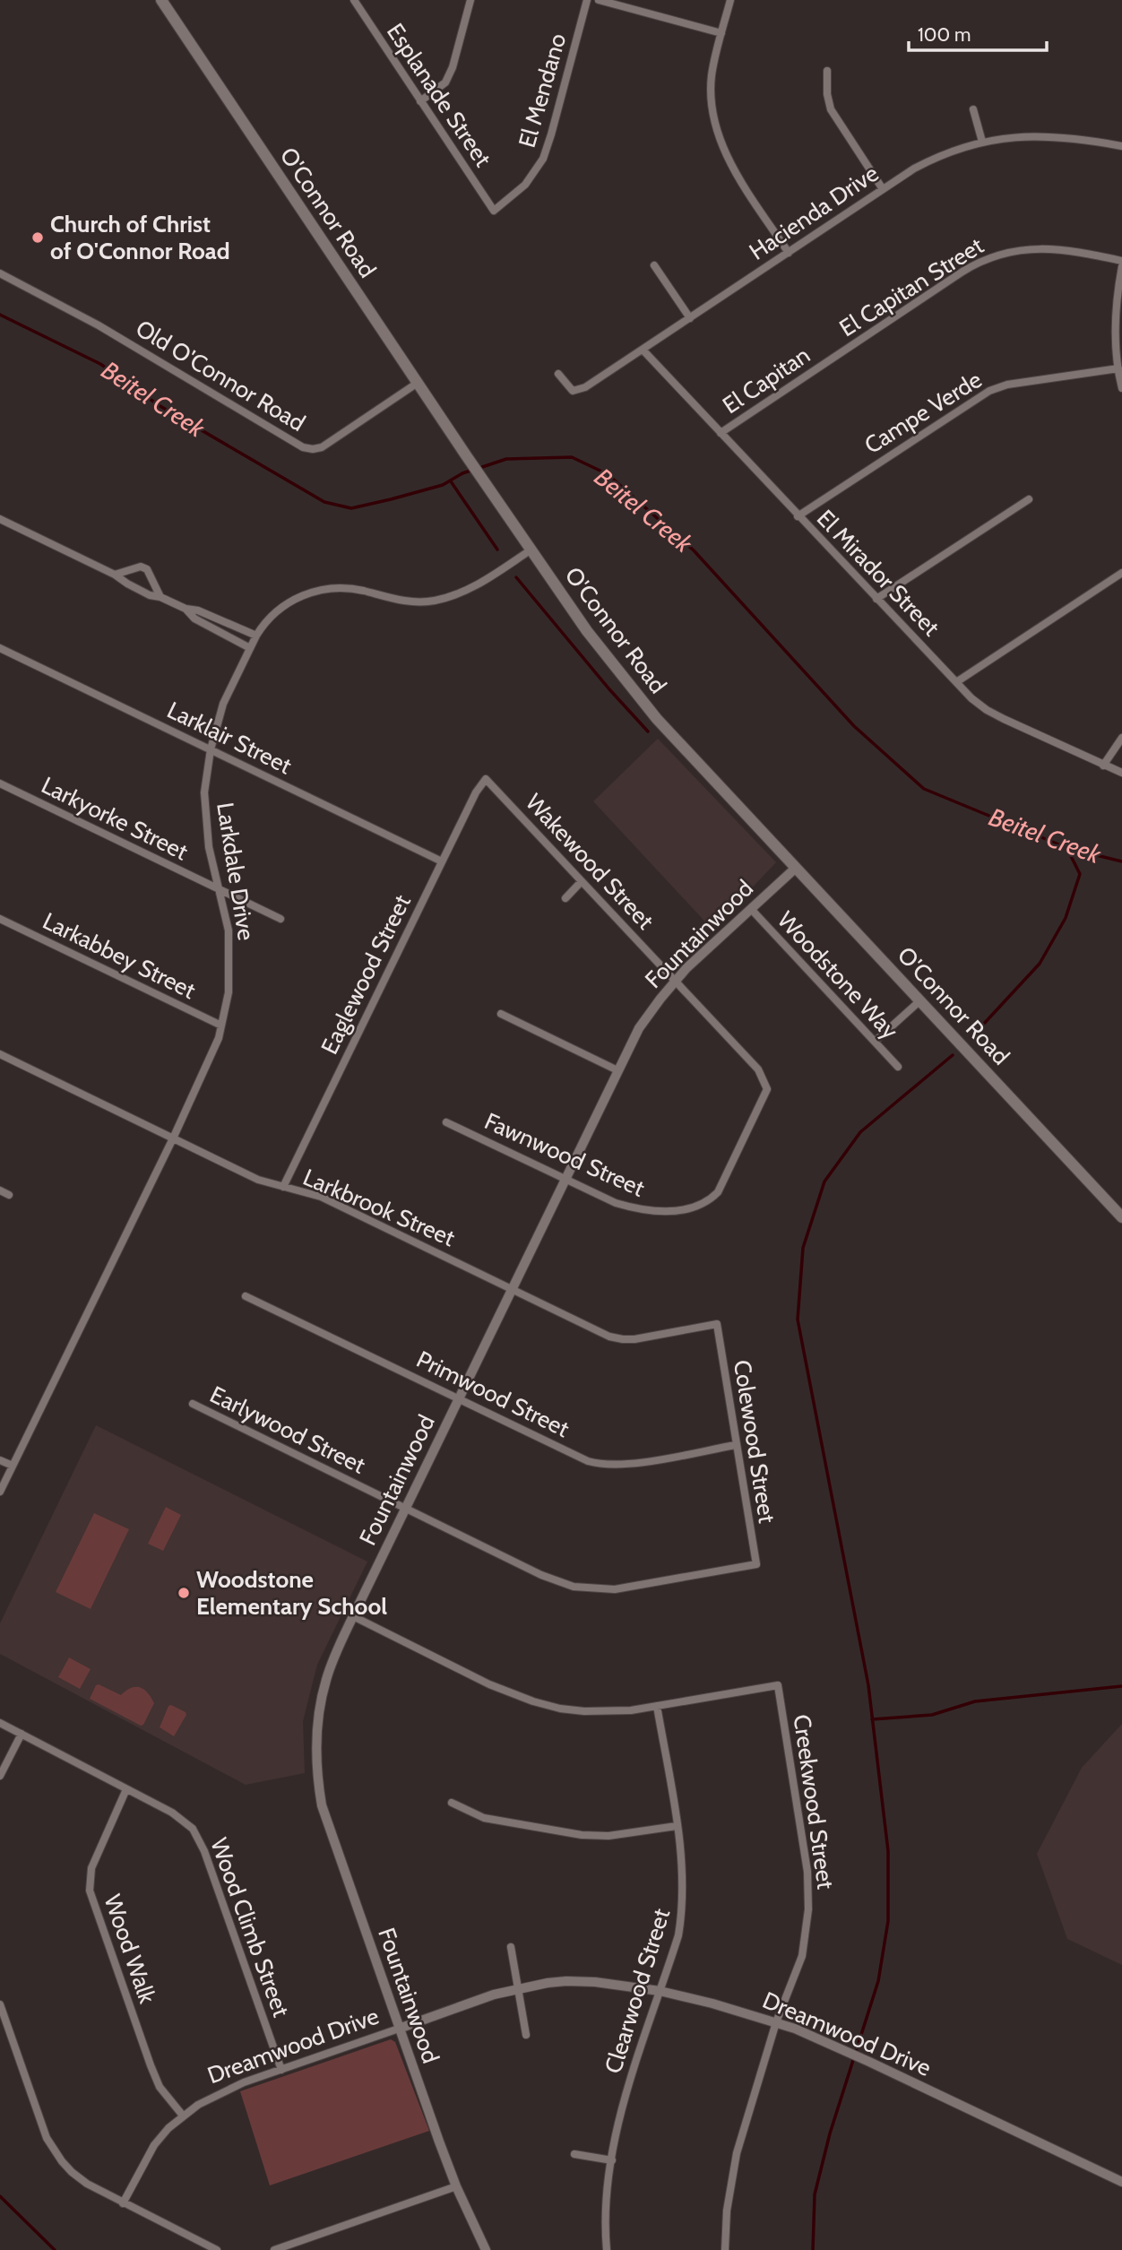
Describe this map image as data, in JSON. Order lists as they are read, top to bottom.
{
  "streets": {
    "main road": ["O'Connor Road"],
    "street": [
      "El Mendano",
      "Esplanade Street",
      "Hacienda Drive",
      "El Capitan Street",
      "Old O'Connor Road",
      "El Capitan",
      "Campe Verde",
      "El Mirador Street",
      "Larklair Street",
      "Larkyorke Street",
      "Wakewood Street",
      "Larkdale Drive",
      "Fountainwood",
      "Larkabbey Street",
      "Eaglewood Street",
      "Woodstone Way",
      "Fawnwood Street",
      "Larkbrook Street",
      "Primwood Street",
      "Earlywood Street",
      "Colewood Street",
      "Creekwood Street",
      "Wood Climb Street",
      "Wood Walk",
      "Clearwood Street",
      "Dreamwood Drive"
    ]
  },
  "crossings": [
    ["El Mendano", "Esplanade Street"],
    ["O'Connor Road", "Old O'Connor Road"],
    ["O'Connor Road", "Larkdale Drive"],
    ["O'Connor Road", "Fountainwood"],
    ["Hacienda Drive", "El Mirador Street"],
    ["El Capitan Street", "El Capitan"],
    ["El Capitan", "El Mirador Street"],
    ["Campe Verde", "El Mirador Street"],
    ["Larklair Street", "Larkdale Drive"],
    ["Larklair Street", "Eaglewood Street"],
    ["Larkyorke Street", "Larkdale Drive"],
    ["Wakewood Street", "Fountainwood"],
    ["Wakewood Street", "Eaglewood Street"],
    ["Wakewood Street", "Fawnwood Street"],
    ["Larkdale Drive", "Larkabbey Street"],
    ["Larkdale Drive", "Larkbrook Street"],
    ["Fountainwood", "Woodstone Way"],
    ["Fountainwood", "Fawnwood Street"],
    ["Fountainwood", "Larkbrook Street"],
    ["Fountainwood", "Primwood Street"],
    ["Fountainwood", "Earlywood Street"],
    ["Fountainwood", "Dreamwood Drive"],
    ["Eaglewood Street", "Larkbrook Street"],
    ["Larkbrook Street", "Colewood Street"],
    ["Primwood Street", "Colewood Street"],
    ["Earlywood Street", "Colewood Street"],
    ["Creekwood Street", "Clearwood Street"],
    ["Creekwood Street", "Dreamwood Drive"],
    ["Wood Climb Street", "Wood Walk"],
    ["Wood Climb Street", "Dreamwood Drive"],
    ["Wood Walk", "Dreamwood Drive"],
    ["Clearwood Street", "Dreamwood Drive"]
  ],
  "water": ["Beitel Creek"],
  "places": ["Church of Christ of O'Connor Road", "Woodstone Elementary School"],
  "scale_bar": "100 m"
}
